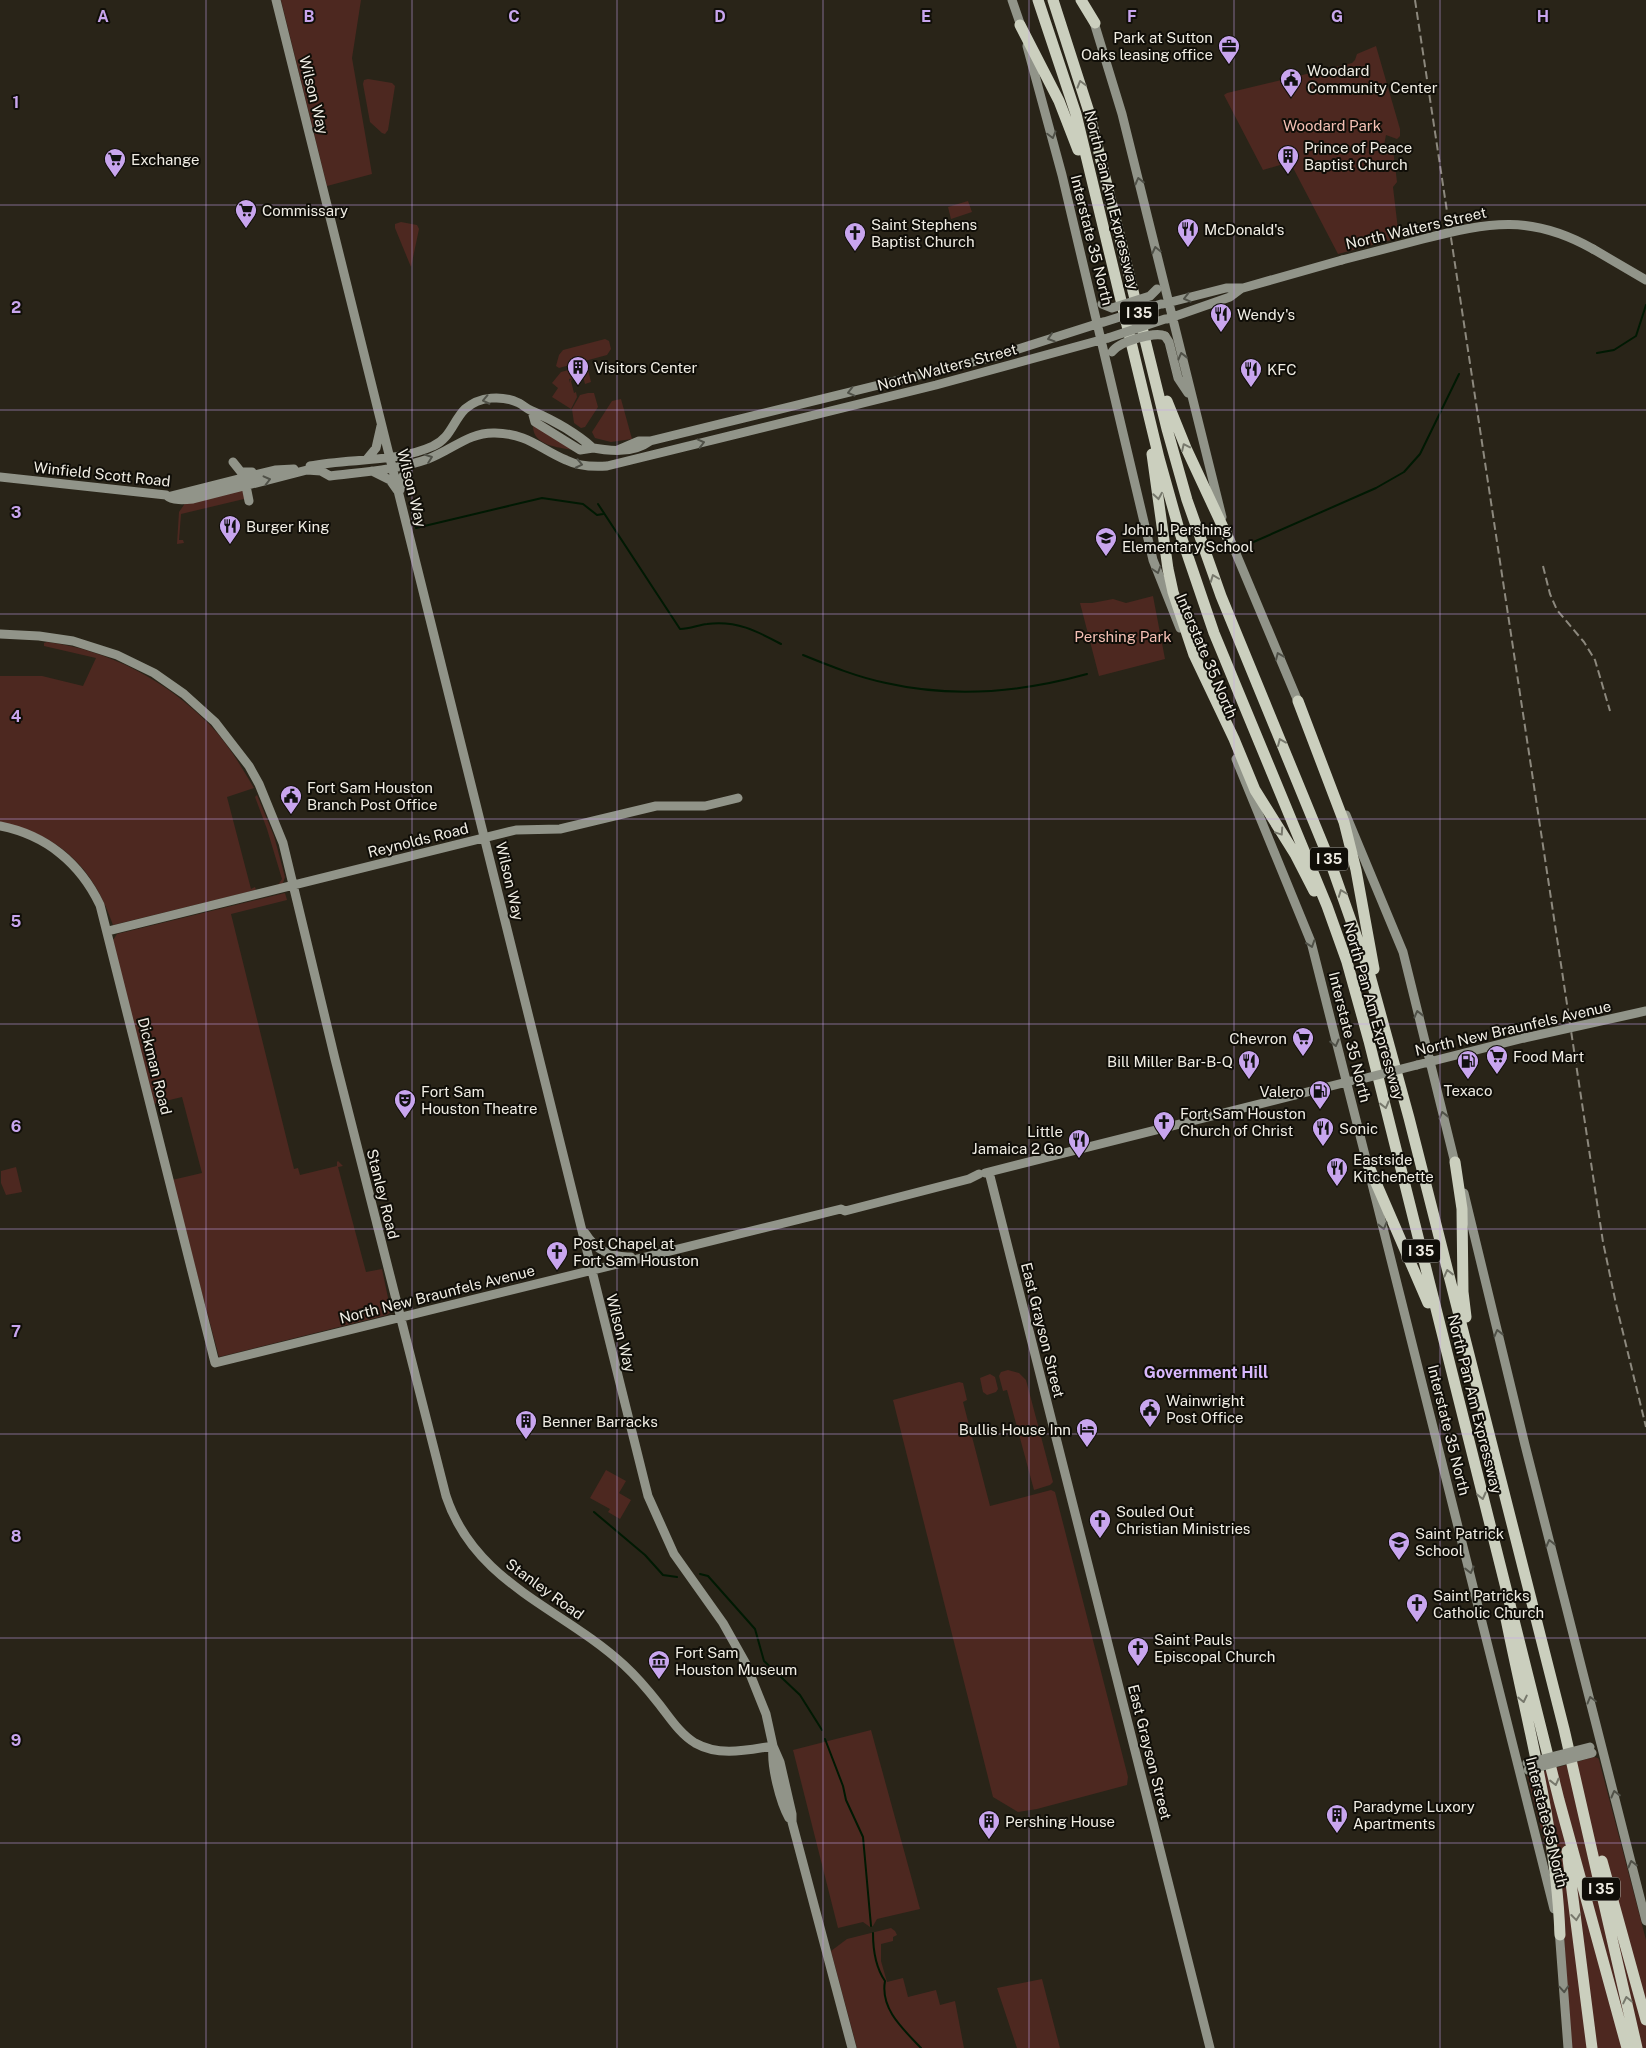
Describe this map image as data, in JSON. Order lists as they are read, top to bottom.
{
  "streets": {
    "highway": ["North Pan Am Expressway", "I 35"],
    "street": [
      "Wilson Way",
      "North Walters Street",
      "Interstate 35 North",
      "Winfield Scott Road",
      "Reynolds Road",
      "North New Braunfels Avenue",
      "Dickman Road",
      "Stanley Road",
      "East Grayson Street"
    ]
  },
  "crossings": [
    ["Wilson Way", "Winfield Scott Road"],
    ["Wilson Way", "Reynolds Road"],
    ["Wilson Way", "North New Braunfels Avenue"],
    ["Wilson Way", "Stanley Road"],
    ["North Walters Street", "Interstate 35 North"],
    ["North Walters Street", "Winfield Scott Road"],
    ["Interstate 35 North", "North New Braunfels Avenue"],
    ["Reynolds Road", "Dickman Road"],
    ["Reynolds Road", "Stanley Road"],
    ["North New Braunfels Avenue", "Dickman Road"],
    ["North New Braunfels Avenue", "Stanley Road"],
    ["North New Braunfels Avenue", "East Grayson Street"]
  ],
  "districts": ["Government Hill"],
  "parks": ["Woodard Park", "Pershing Park"],
  "places": {
    "office": ["Park at Sutton Oaks leasing office"],
    "public building": ["Woodard Community Center", "Fort Sam Houston Branch Post Office", "Wainwright Post Office"],
    "building": [
      "Prince of Peace Baptist Church",
      "Visitors Center",
      "Benner Barracks",
      "Paradyme Luxory Apartments",
      "Pershing House"
    ],
    "supermarket": [
      "Exchange",
      "Commissary",
      "Chevron",
      "Food Mart"
    ],
    "restaurant": [
      "McDonald's",
      "Wendy's",
      "KFC",
      "Burger King",
      "Bill Miller Bar-B-Q",
      "Sonic",
      "Little Jamaica 2 Go",
      "Eastside Kitchenette"
    ],
    "church": [
      "Saint Stephens Baptist Church",
      "Fort Sam Houston Church of Christ",
      "Post Chapel at Fort Sam Houston",
      "Souled Out Christian Ministries",
      "Saint Patricks Catholic Church",
      "Saint Pauls Episcopal Church"
    ],
    "school or university": ["John J. Pershing Elementary School", "Saint Patrick School"],
    "fuel station": ["Texaco", "Valero"],
    "theatre": ["Fort Sam Houston Theatre"],
    "hotel": ["Bullis House Inn"],
    "museum": ["Fort Sam Houston Museum"]
  },
  "grid": {
    "columns": [
      "A",
      "B",
      "C",
      "D",
      "E",
      "F",
      "G",
      "H"
    ],
    "rows": [
      "1",
      "2",
      "3",
      "4",
      "5",
      "6",
      "7",
      "8",
      "9"
    ]
  }
}
